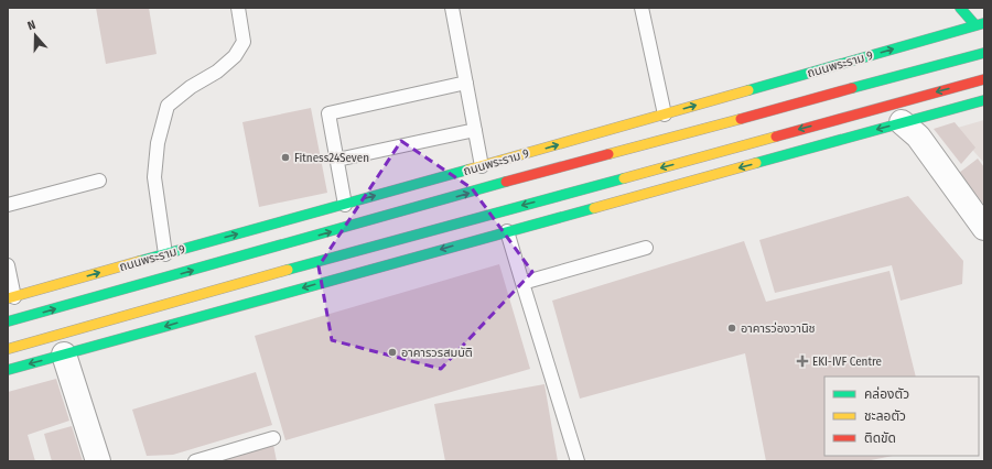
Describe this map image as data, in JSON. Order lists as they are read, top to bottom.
{
  "streets": {
    "main road": ["ถนนพระราม 9"]
  },
  "places": {
    "other": ["Fitness24Seven", "อาคารว่องวานิช", "อาคารวรสมบัติ"],
    "health": ["EKI-IVF Centre"]
  },
  "legend": ["คล่องตัว", "ชะลอตัว", "ติดขัด"],
  "north": "top"
}
